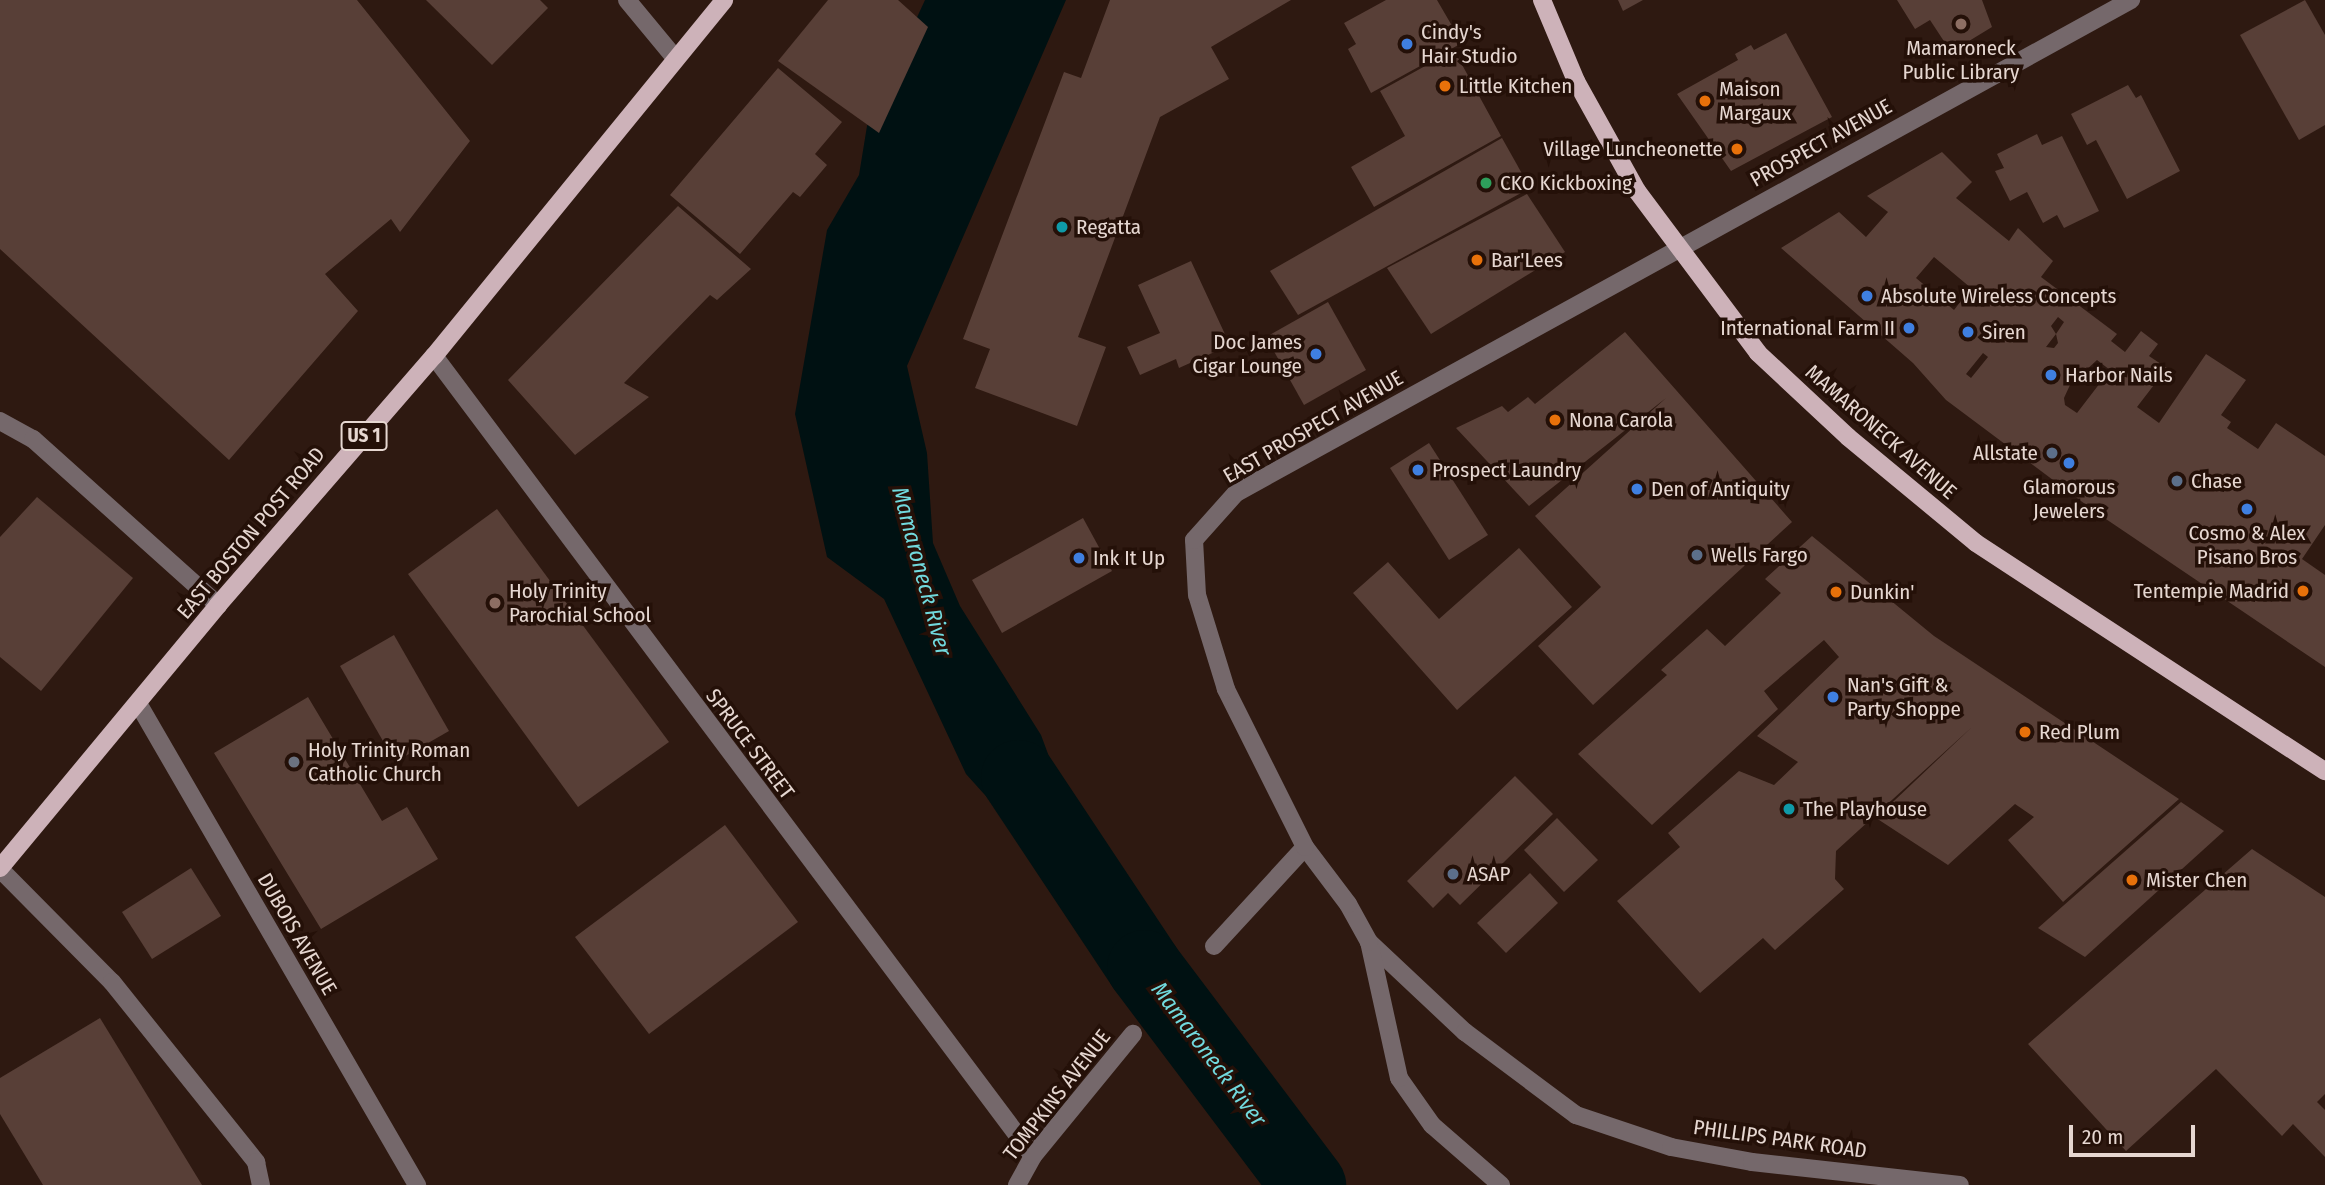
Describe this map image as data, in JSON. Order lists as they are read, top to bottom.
{
  "streets": {
    "main road": ["MAMARONECK AVENUE", "US 1", "EAST BOSTON POST ROAD"],
    "street": [
      "PROSPECT AVENUE",
      "EAST PROSPECT AVENUE",
      "SPRUCE STREET",
      "DUBOIS AVENUE",
      "TOMPKINS AVENUE",
      "PHILLIPS PARK ROAD"
    ]
  },
  "crossings": [
    ["PROSPECT AVENUE", "EAST PROSPECT AVENUE"],
    ["PROSPECT AVENUE", "MAMARONECK AVENUE"],
    ["EAST PROSPECT AVENUE", "MAMARONECK AVENUE"],
    ["EAST PROSPECT AVENUE", "PHILLIPS PARK ROAD"],
    ["EAST BOSTON POST ROAD", "SPRUCE STREET"],
    ["EAST BOSTON POST ROAD", "DUBOIS AVENUE"],
    ["SPRUCE STREET", "TOMPKINS AVENUE"]
  ],
  "water": ["Mamaroneck River"],
  "places": [
    "Mamaroneck Public Library",
    "Cindy's Hair Studio",
    "Little Kitchen",
    "Maison Margaux",
    "Village Luncheonette",
    "CKO Kickboxing",
    "Regatta",
    "Bar'Lees",
    "Absolute Wireless Concepts",
    "International Farm II",
    "Siren",
    "Doc James Cigar Lounge",
    "Harbor Nails",
    "Nona Carola",
    "Allstate",
    "Glamorous Jewelers",
    "Prospect Laundry",
    "Chase",
    "Den of Antiquity",
    "Cosmo & Alex Pisano Bros",
    "Wells Fargo",
    "Ink It Up",
    "Tentempie Madrid",
    "Dunkin'",
    "Holy Trinity Parochial School",
    "Nan's Gift & Party Shoppe",
    "Red Plum",
    "Holy Trinity Roman Catholic Church",
    "The Playhouse",
    "ASAP",
    "Mister Chen"
  ],
  "scale_bar": "20 m"
}
